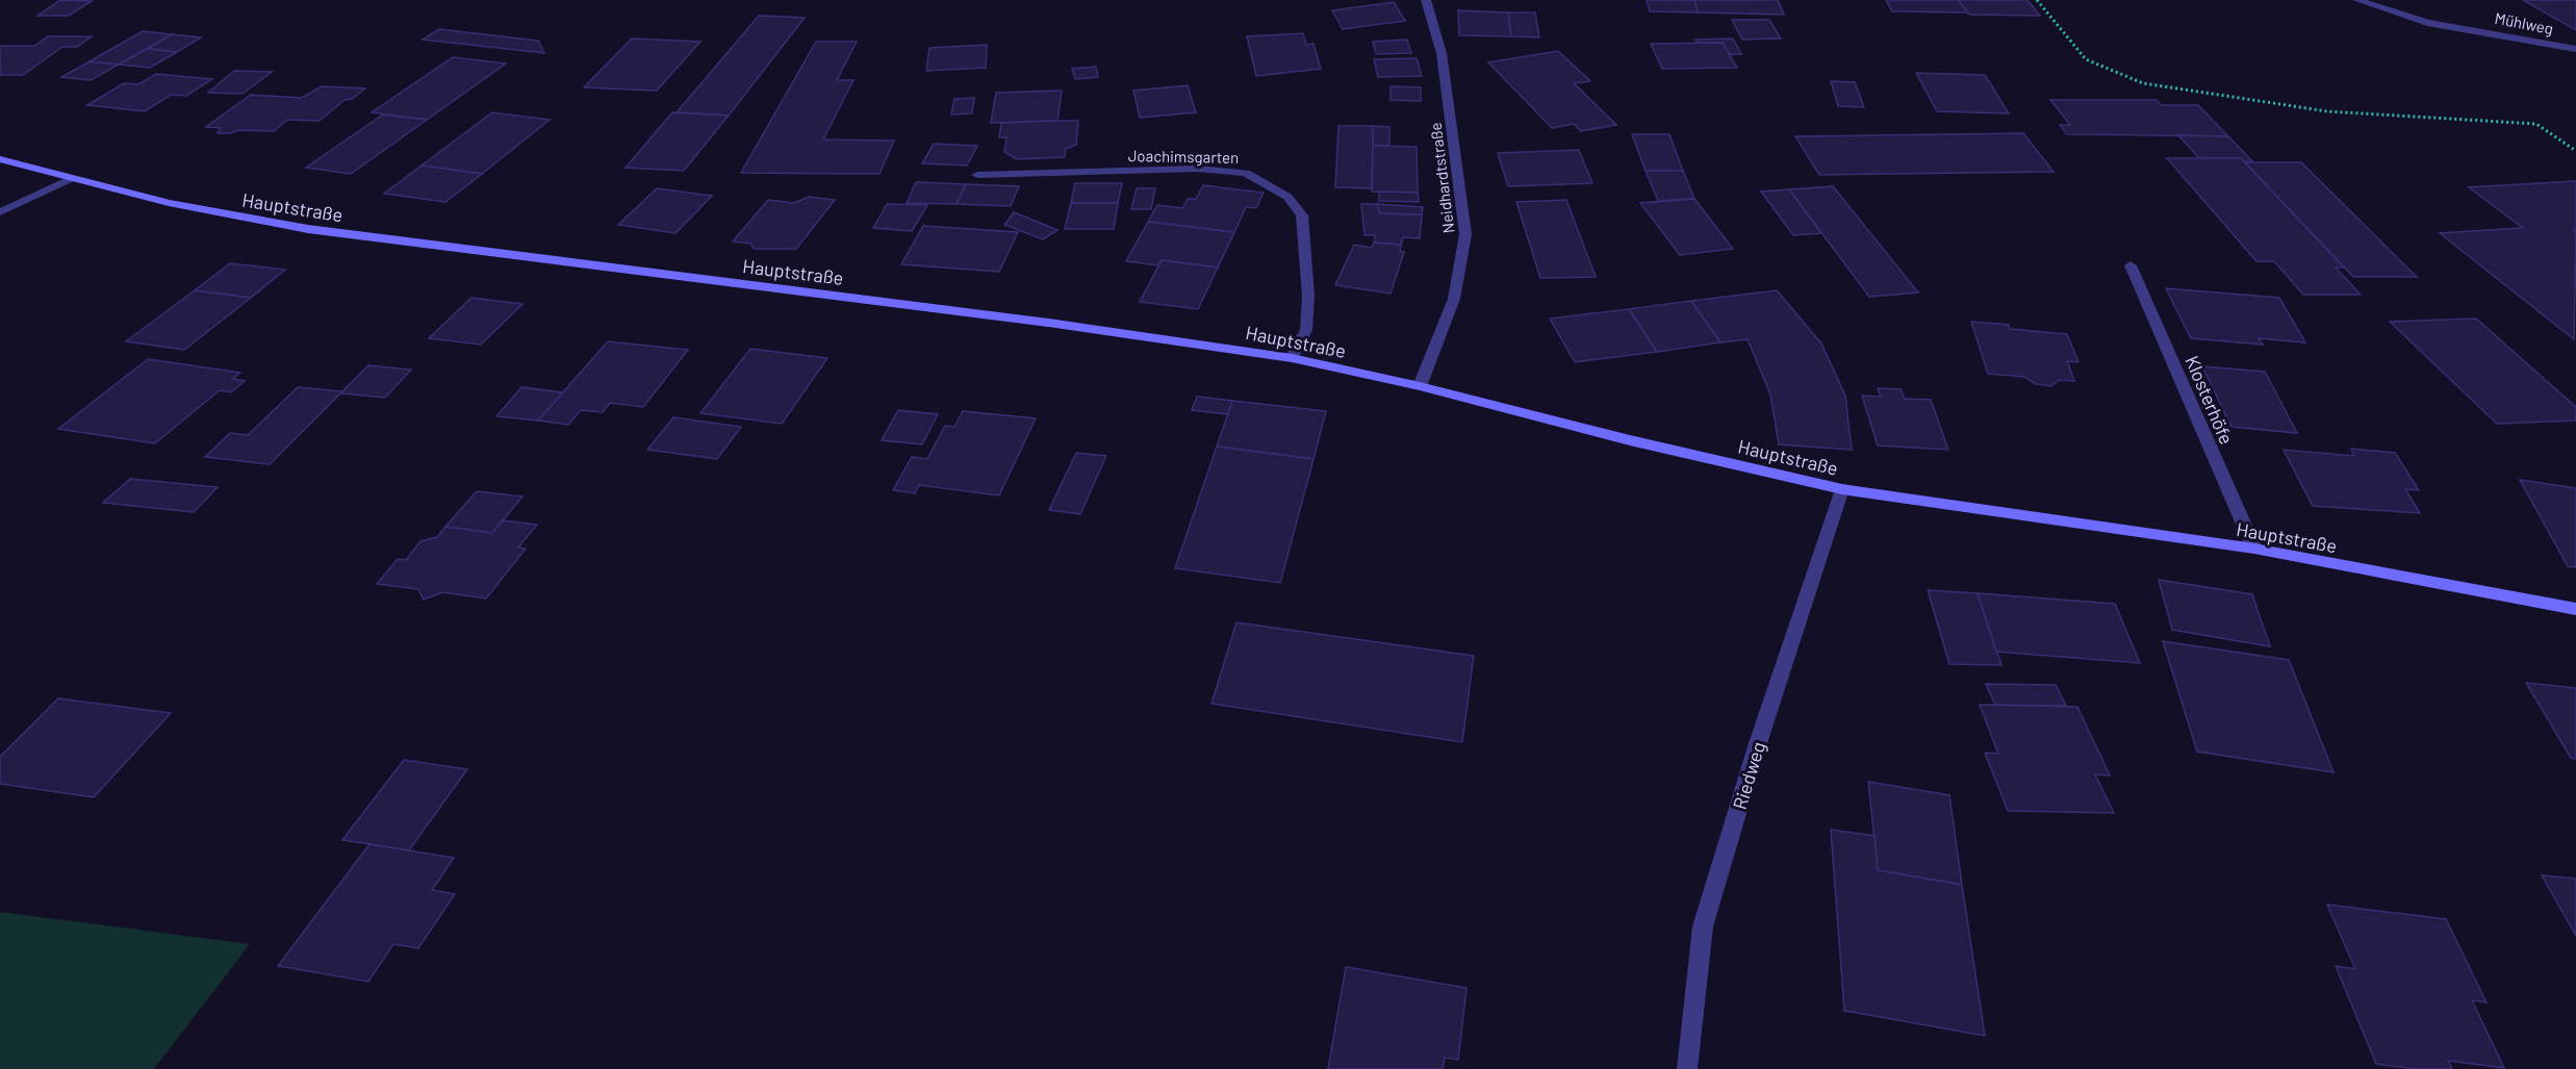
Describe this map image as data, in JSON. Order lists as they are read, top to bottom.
{
  "streets": {
    "main road": ["Hauptstraße"],
    "street": [
      "Mühlweg",
      "Joachimsgarten",
      "Neidhardtstraße",
      "Klosterhöfe",
      "Riedweg"
    ]
  },
  "crossings": [
    ["Joachimsgarten", "Hauptstraße"],
    ["Neidhardtstraße", "Hauptstraße"],
    ["Hauptstraße", "Klosterhöfe"],
    ["Hauptstraße", "Riedweg"]
  ]
}
